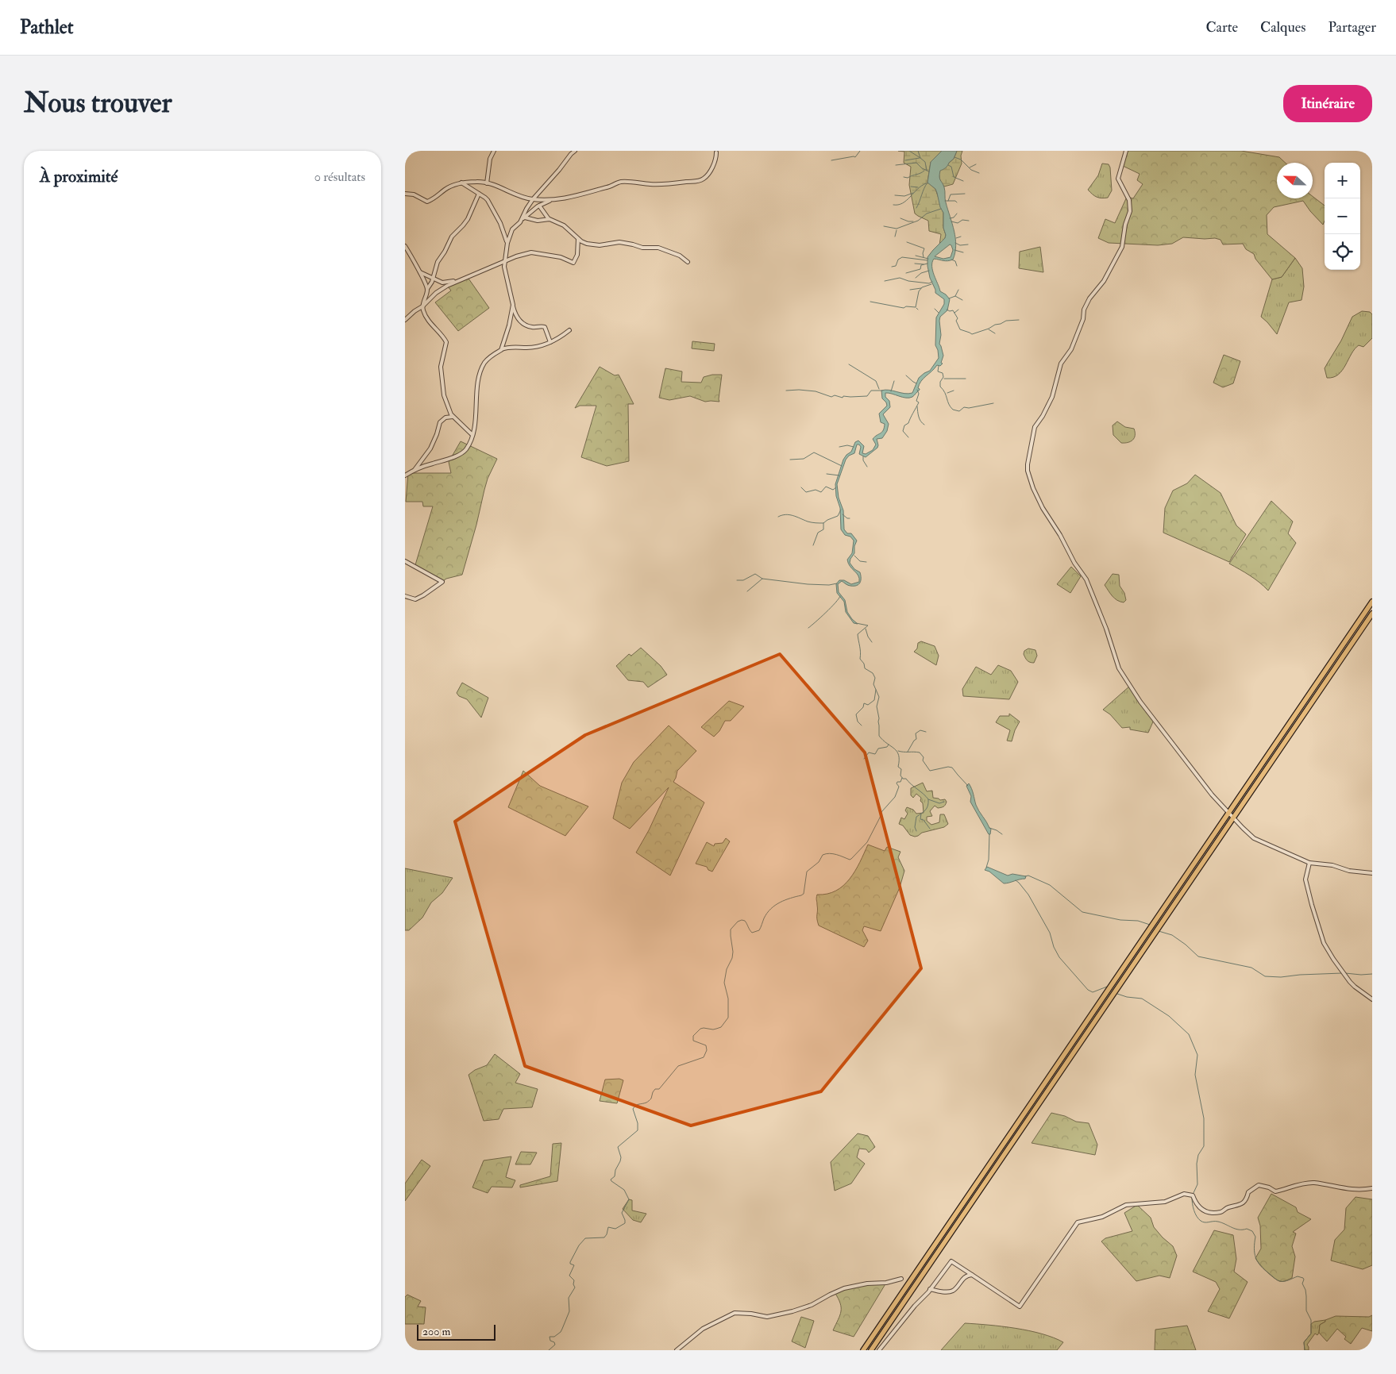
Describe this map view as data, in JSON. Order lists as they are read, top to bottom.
{
  "scale_bar": "200 m",
  "north": "left",
  "page": {
    "header": "Pathlet",
    "nav": ["Carte", "Calques", "Partager"],
    "buttons": "Itinéraire",
    "title": "Nous trouver",
    "heading": ["À proximité", "0 résultats"],
    "map_buttons": ["+", "−"],
    "scale": "200 m"
  }
}
